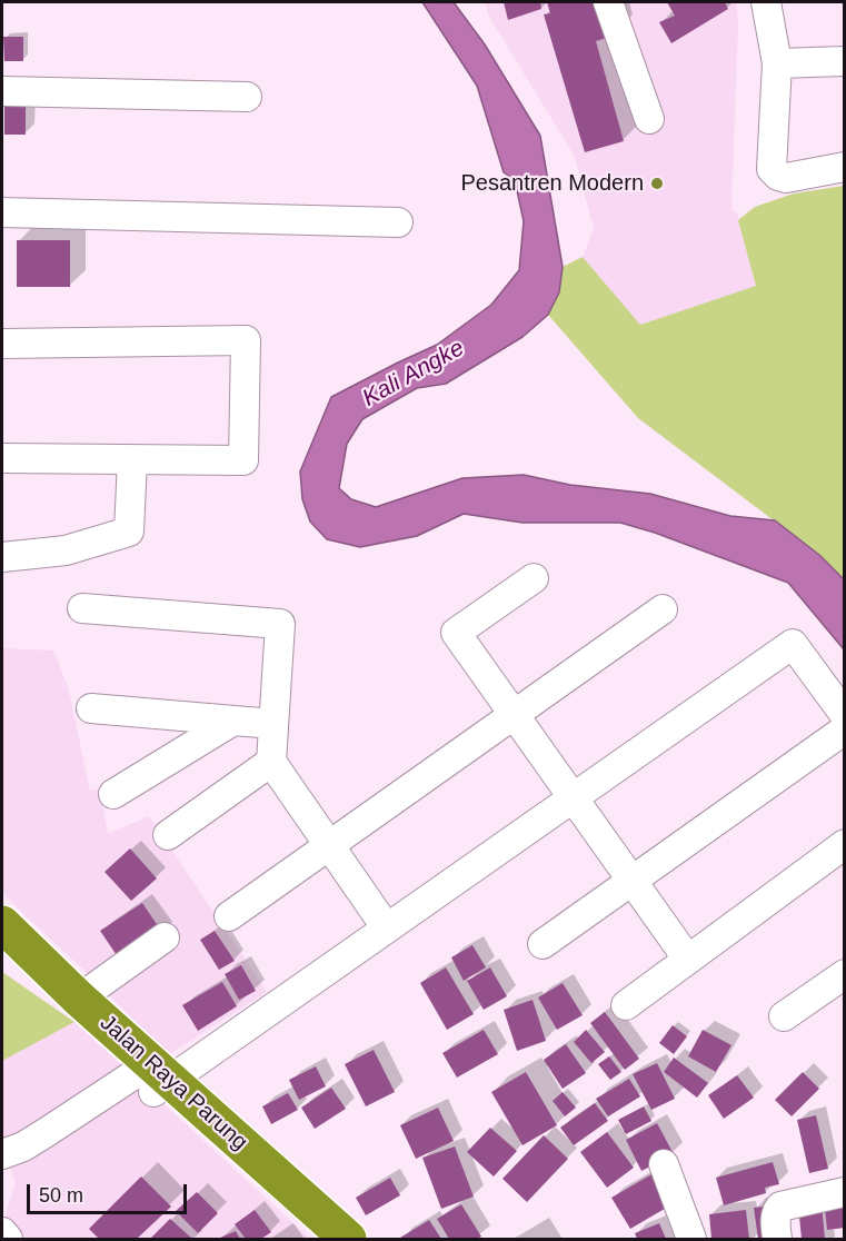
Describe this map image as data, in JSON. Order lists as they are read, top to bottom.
{
  "streets": {
    "highway": ["Jalan Raya Parung"]
  },
  "water": ["Kali Angke"],
  "places": ["Pesantren Modern"],
  "scale_bar": "50 m"
}
